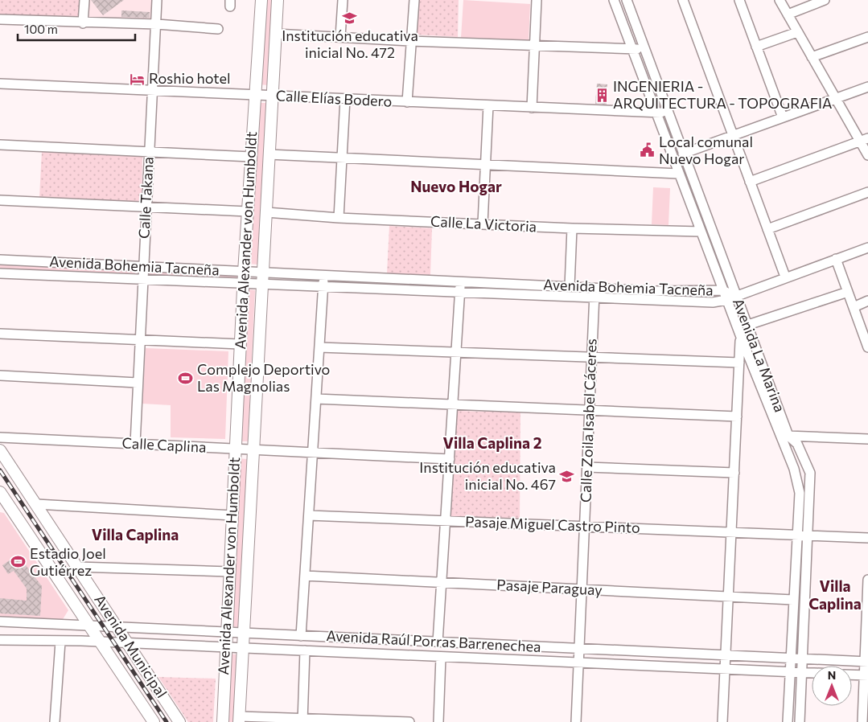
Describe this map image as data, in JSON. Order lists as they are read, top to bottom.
{
  "streets": {
    "main road": ["Avenida Alexander von Humboldt", "Avenida Municipal"],
    "street": [
      "Calle Elías Bodero",
      "Calle Takana",
      "Calle La Victoria",
      "Avenida Bohemia Tacneña",
      "Avenida La Marina",
      "Calle Zoila Isabel Cáceres",
      "Calle Caplina",
      "Pasaje Miguel Castro Pinto",
      "Pasaje Paraguay",
      "Avenida Raúl Porras Barrenechea"
    ]
  },
  "crossings": [
    ["Calle Elías Bodero", "Calle Takana"],
    ["Calle Elías Bodero", "Avenida Alexander von Humboldt"],
    ["Calle Elías Bodero", "Avenida La Marina"],
    ["Calle Takana", "Avenida Bohemia Tacneña"],
    ["Calle Takana", "Calle Caplina"],
    ["Calle La Victoria", "Avenida Alexander von Humboldt"],
    ["Calle La Victoria", "Avenida La Marina"],
    ["Avenida Alexander von Humboldt", "Avenida Bohemia Tacneña"],
    ["Avenida Alexander von Humboldt", "Calle Caplina"],
    ["Avenida Alexander von Humboldt", "Avenida Raúl Porras Barrenechea"],
    ["Avenida Bohemia Tacneña", "Avenida La Marina"],
    ["Avenida Bohemia Tacneña", "Calle Zoila Isabel Cáceres"],
    ["Avenida La Marina", "Pasaje Miguel Castro Pinto"],
    ["Avenida La Marina", "Pasaje Paraguay"],
    ["Avenida La Marina", "Avenida Raúl Porras Barrenechea"],
    ["Calle Zoila Isabel Cáceres", "Pasaje Miguel Castro Pinto"],
    ["Calle Zoila Isabel Cáceres", "Pasaje Paraguay"],
    ["Calle Zoila Isabel Cáceres", "Avenida Raúl Porras Barrenechea"],
    ["Avenida Raúl Porras Barrenechea", "Avenida Municipal"]
  ],
  "districts": [
    "Nuevo Hogar",
    "Villa Caplina 2",
    "Villa Caplina",
    "Villa Caplina"
  ],
  "places": {
    "school or university": ["Institución educativa inicial No. 472", "Institución educativa inicial No. 467"],
    "hotel": ["Roshio hotel"],
    "building": ["INGENIERIA - ARQUITECTURA - TOPOGRAFIA"],
    "public building": ["Local comunal Nuevo Hogar"],
    "sports": ["Complejo Deportivo Las Magnolias", "Estadio Joel Gutiérrez"]
  },
  "scale_bar": "100 m",
  "north": "top"
}
